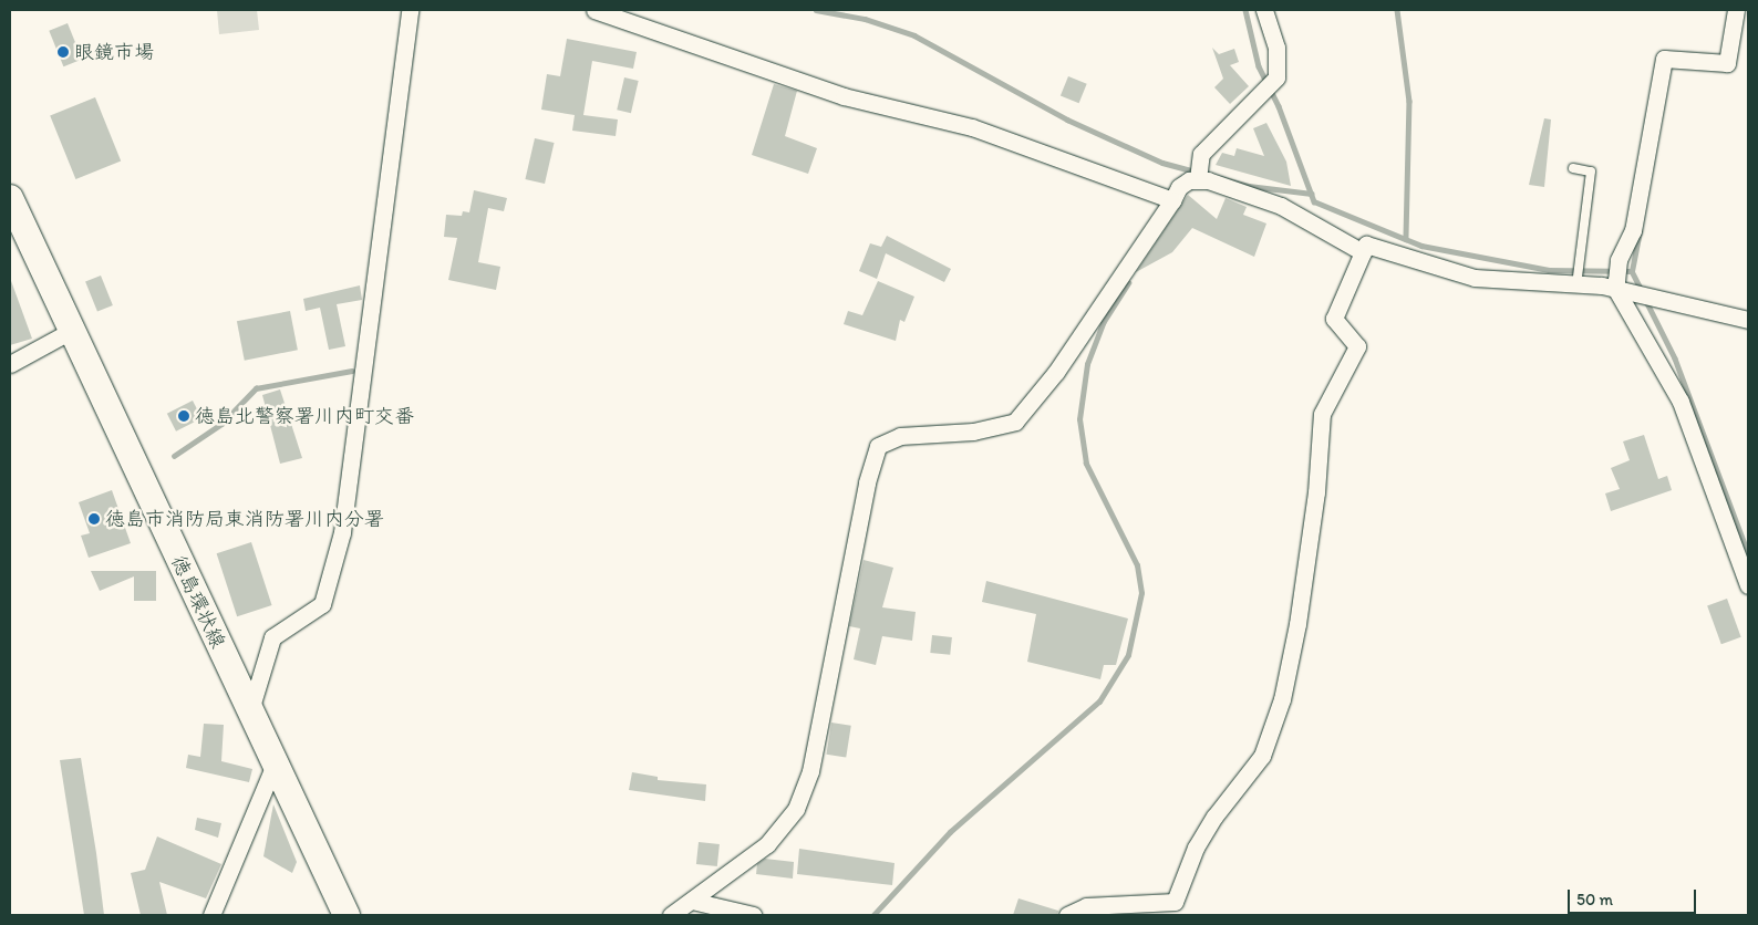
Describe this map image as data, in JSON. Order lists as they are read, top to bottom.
{
  "streets": {
    "main road": ["徳島環状線"]
  },
  "places": ["眼鏡市場", "徳島北警察署川内町交番", "徳島市消防局東消防署川内分署"],
  "scale_bar": "50 m"
}
